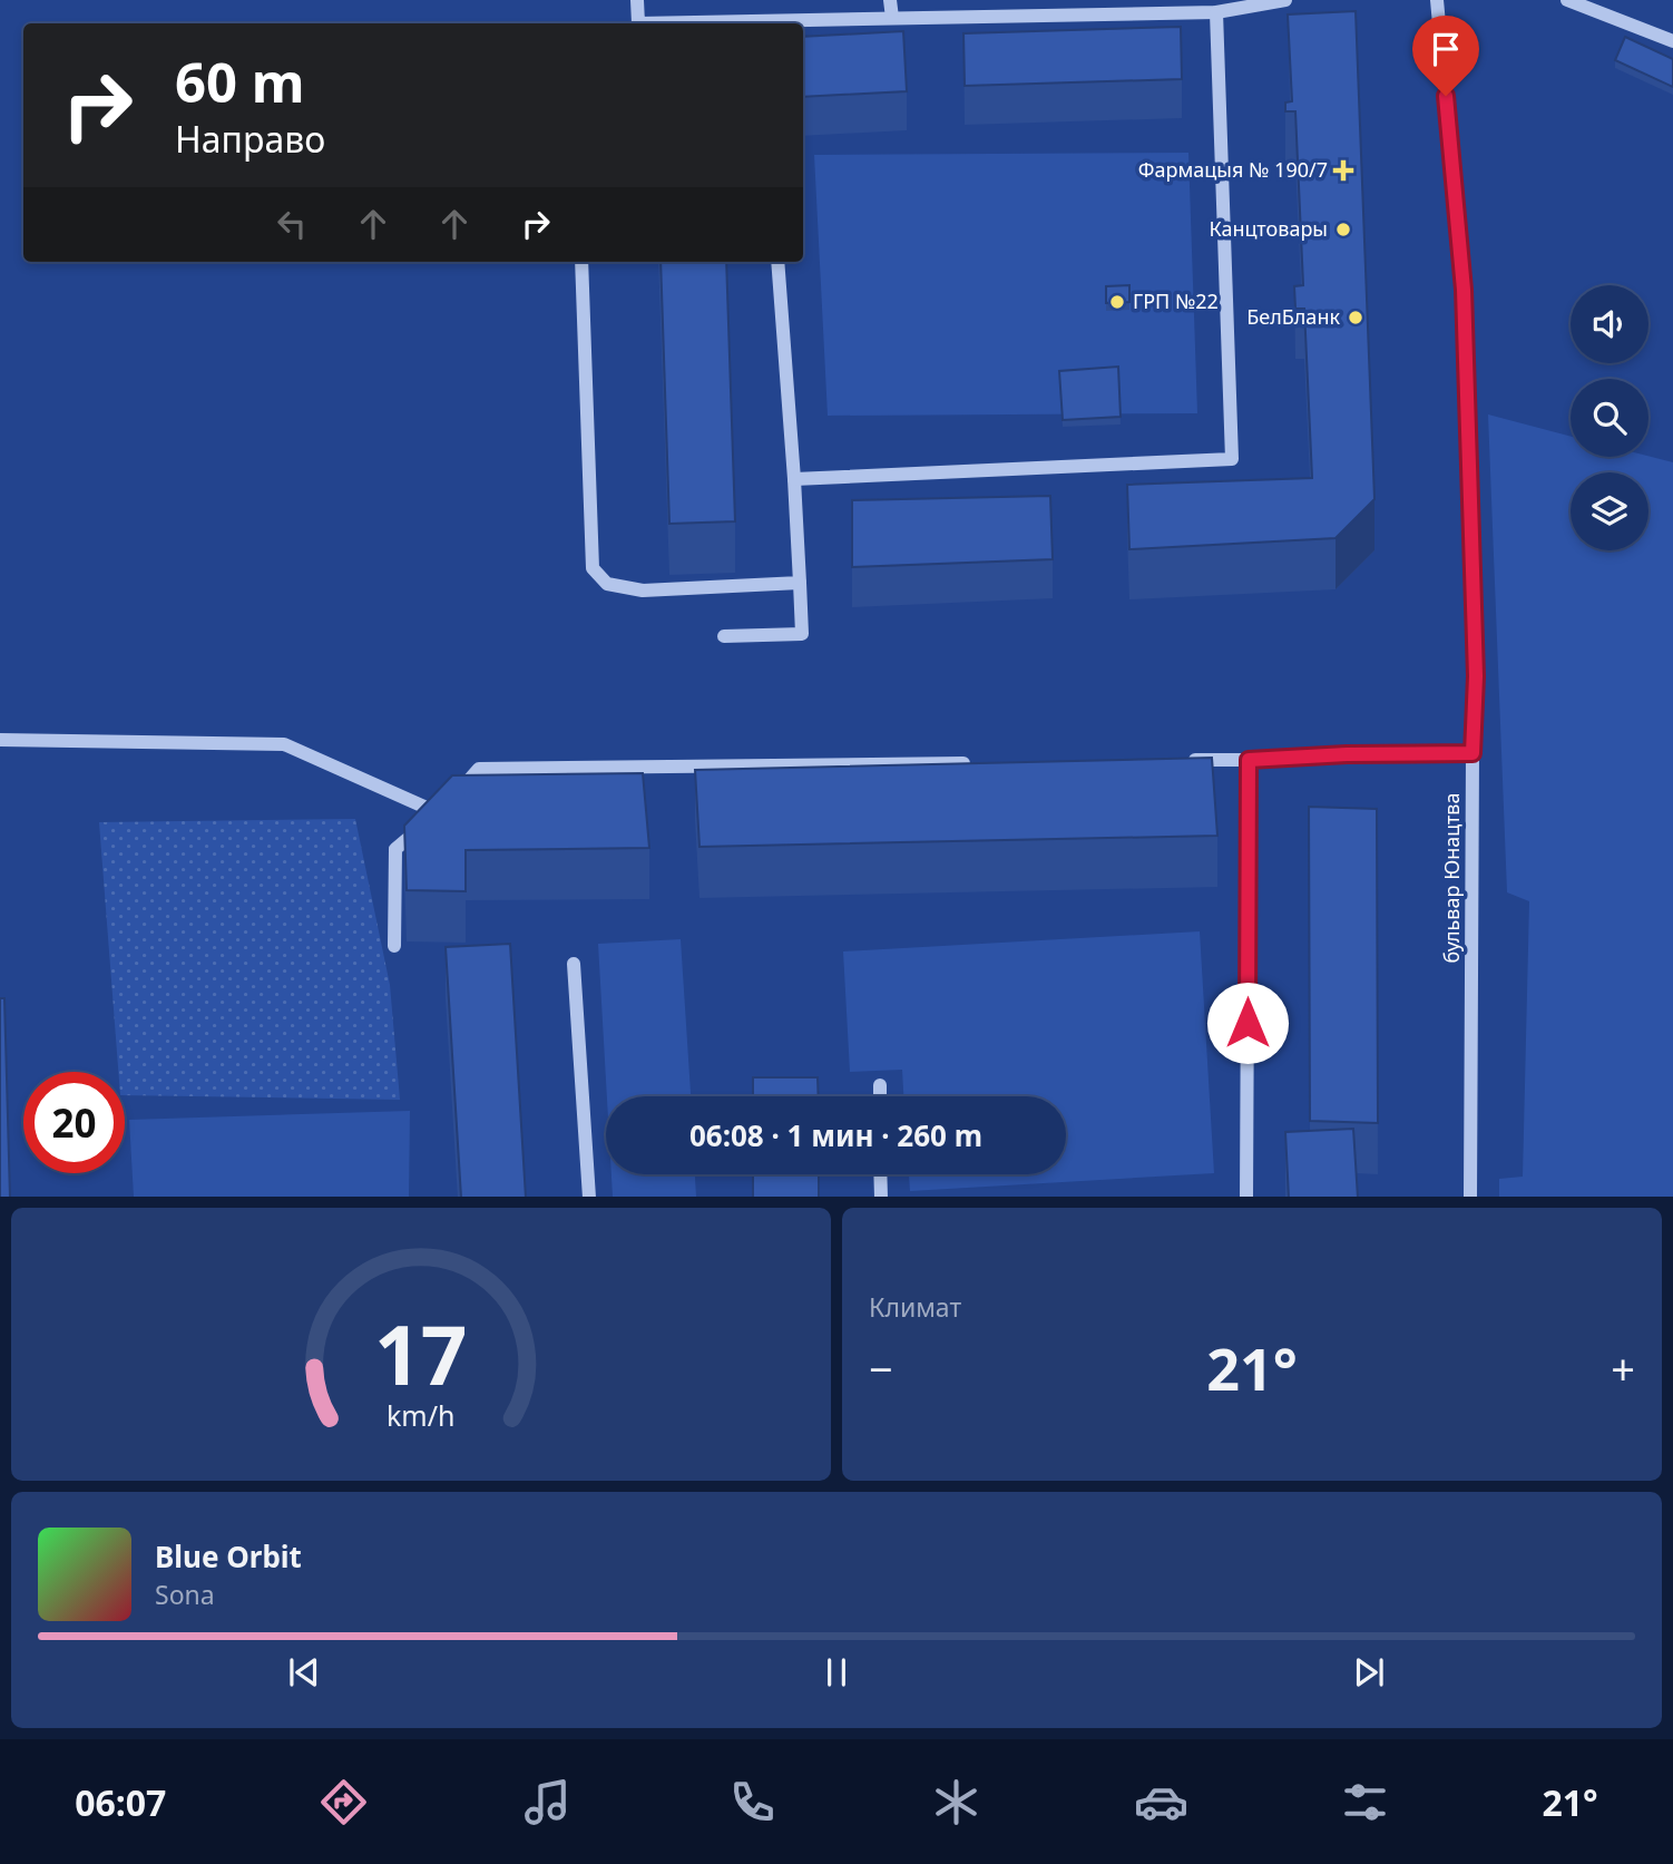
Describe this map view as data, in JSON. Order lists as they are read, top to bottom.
{
  "streets": {
    "street": ["бульвар Юнацтва"]
  },
  "places": {
    "health": ["Фармацыя № 190/7"],
    "other": ["Канцтовары", "ГРП №22", "БелБланк"]
  },
  "page": {
    "turn": ["60 m", "Направо"],
    "limit": "20",
    "trip": "06:08 · 1 мин · 260 m",
    "tile": "Климат",
    "heat": ["−", "21°", "+"],
    "song": ["Blue Orbit", "Sona"],
    "tabs": ["06:07", "21°"],
    "gauge": ["17", "km/h"]
  }
}
